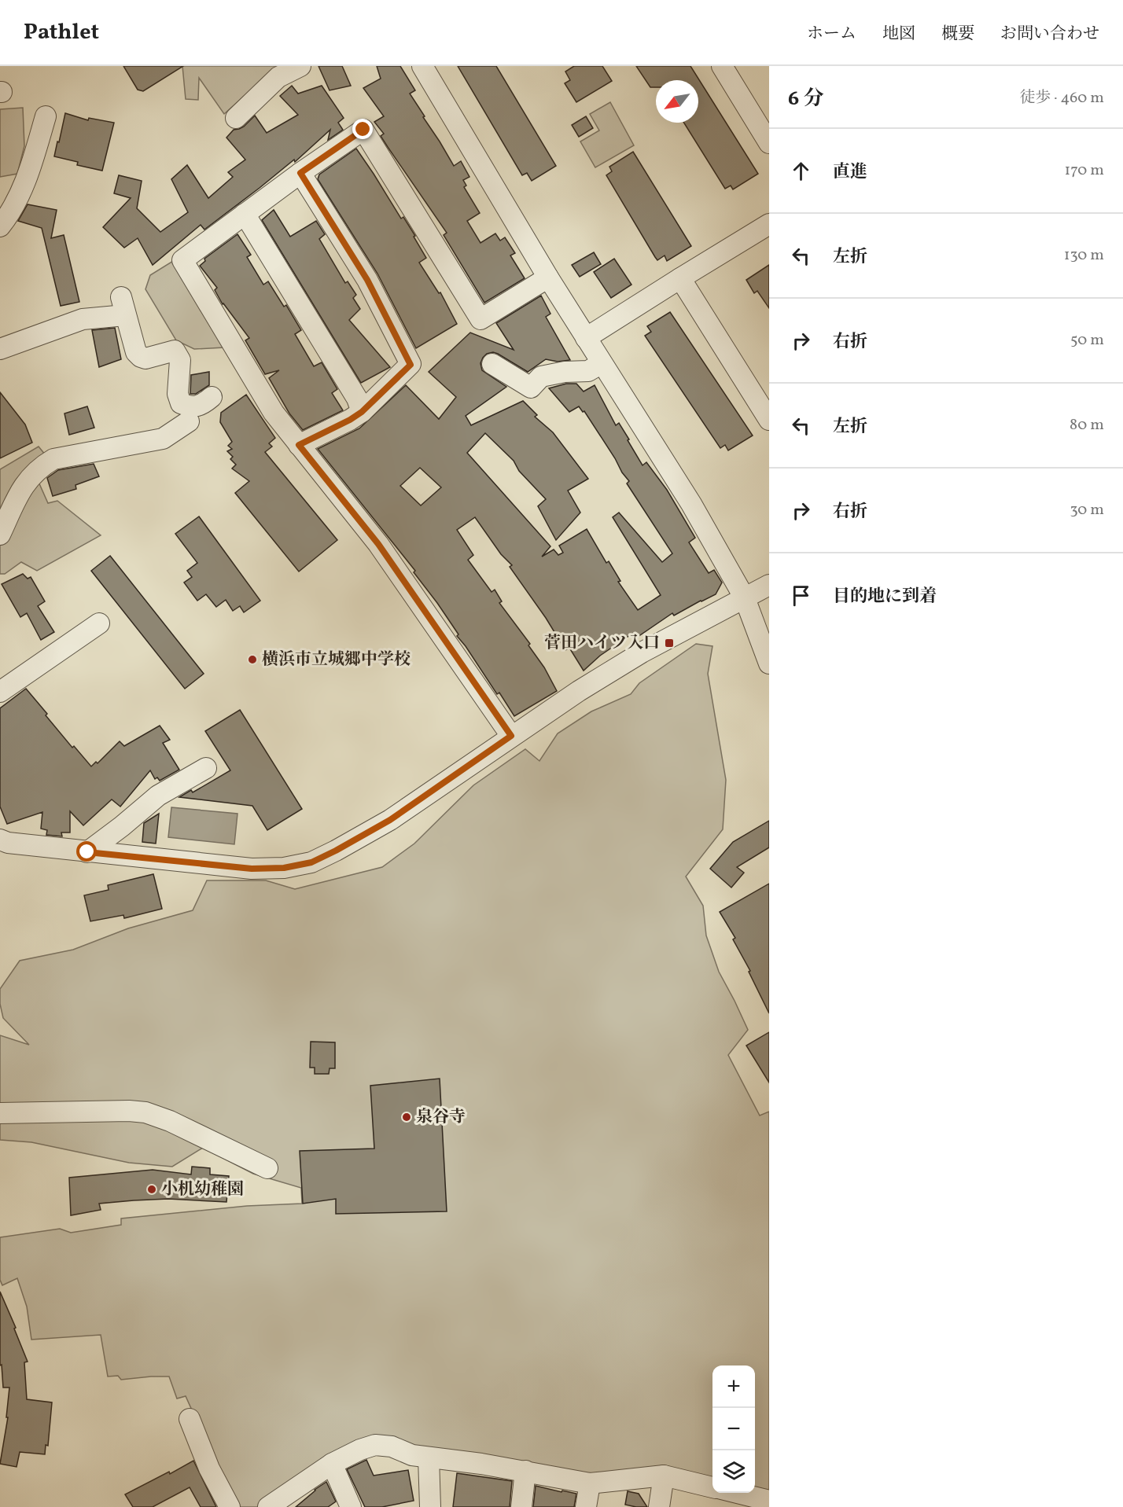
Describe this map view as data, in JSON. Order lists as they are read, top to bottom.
{
  "places": {
    "transit": ["菅田ハイツ入口"],
    "other": ["横浜市立城郷中学校", "泉谷寺", "小机幼稚園"]
  },
  "north": "bottom left",
  "page": {
    "header": "Pathlet",
    "nav": [
      "ホーム",
      "地図",
      "概要",
      "お問い合わせ"
    ],
    "heading": ["6 分", "徒歩 · 460 m"],
    "list": [
      ["直進", "170 m"],
      ["左折", "130 m"],
      ["右折", "50 m"],
      ["左折", "80 m"],
      ["右折", "30 m"],
      "目的地に到着"
    ],
    "map_buttons": ["+", "−"]
  }
}
